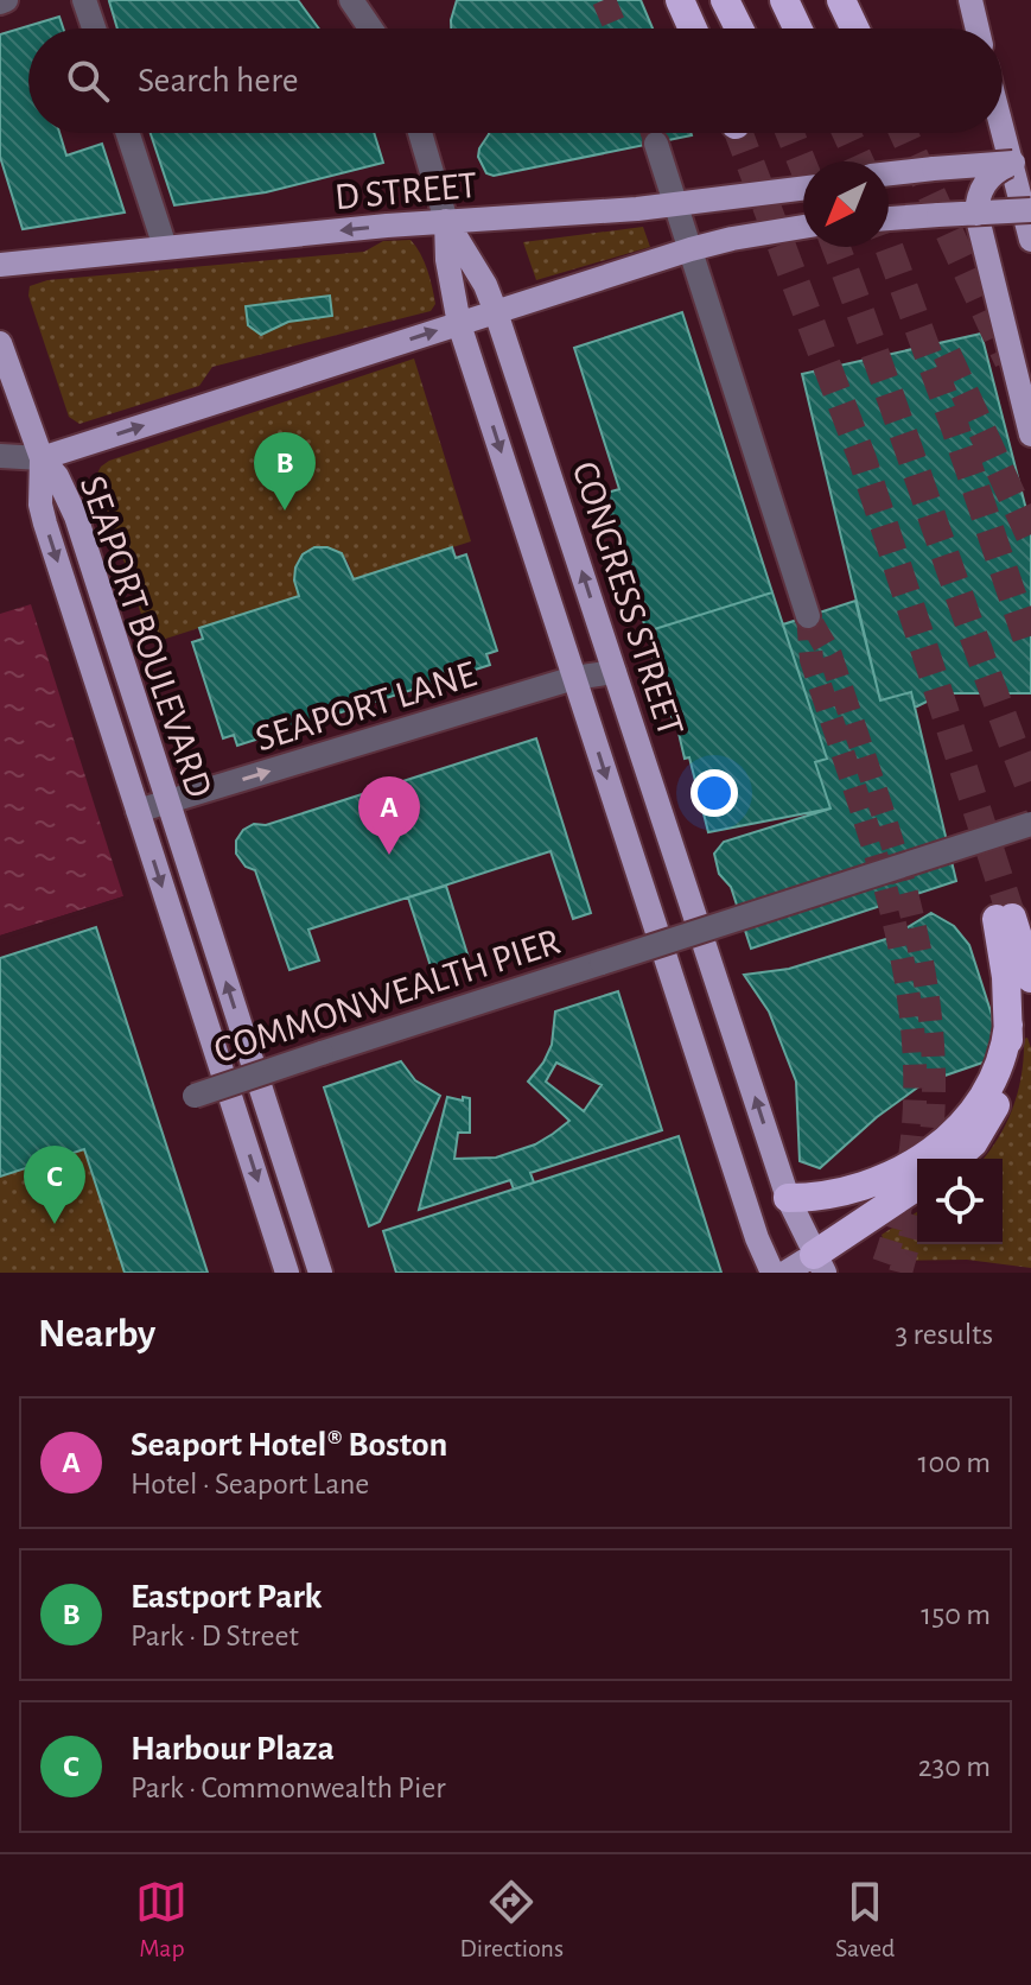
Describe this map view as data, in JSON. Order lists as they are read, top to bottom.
{
  "streets": {
    "main road": ["D STREET", "CONGRESS STREET", "SEAPORT BOULEVARD"],
    "street": ["SEAPORT LANE", "COMMONWEALTH PIER"]
  },
  "crossings": [
    ["D STREET", "CONGRESS STREET"],
    ["CONGRESS STREET", "SEAPORT LANE"],
    ["SEAPORT BOULEVARD", "SEAPORT LANE"]
  ],
  "one_way": ["SEAPORT LANE"],
  "north": "bottom left",
  "page": {
    "search": "Search here",
    "pins": ["B", "A", "C"],
    "heading": ["Nearby", "3 results"],
    "list": [
      {
        "mark": "A",
        "name": "Seaport Hotel® Boston",
        "note": "Hotel · Seaport Lane",
        "value": "100 m"
      },
      {
        "mark": "B",
        "name": "Eastport Park",
        "note": "Park · D Street",
        "value": "150 m"
      },
      {
        "mark": "C",
        "name": "Harbour Plaza",
        "note": "Park · Commonwealth Pier",
        "value": "230 m"
      }
    ],
    "nav": ["Map", "Directions", "Saved"]
  }
}
